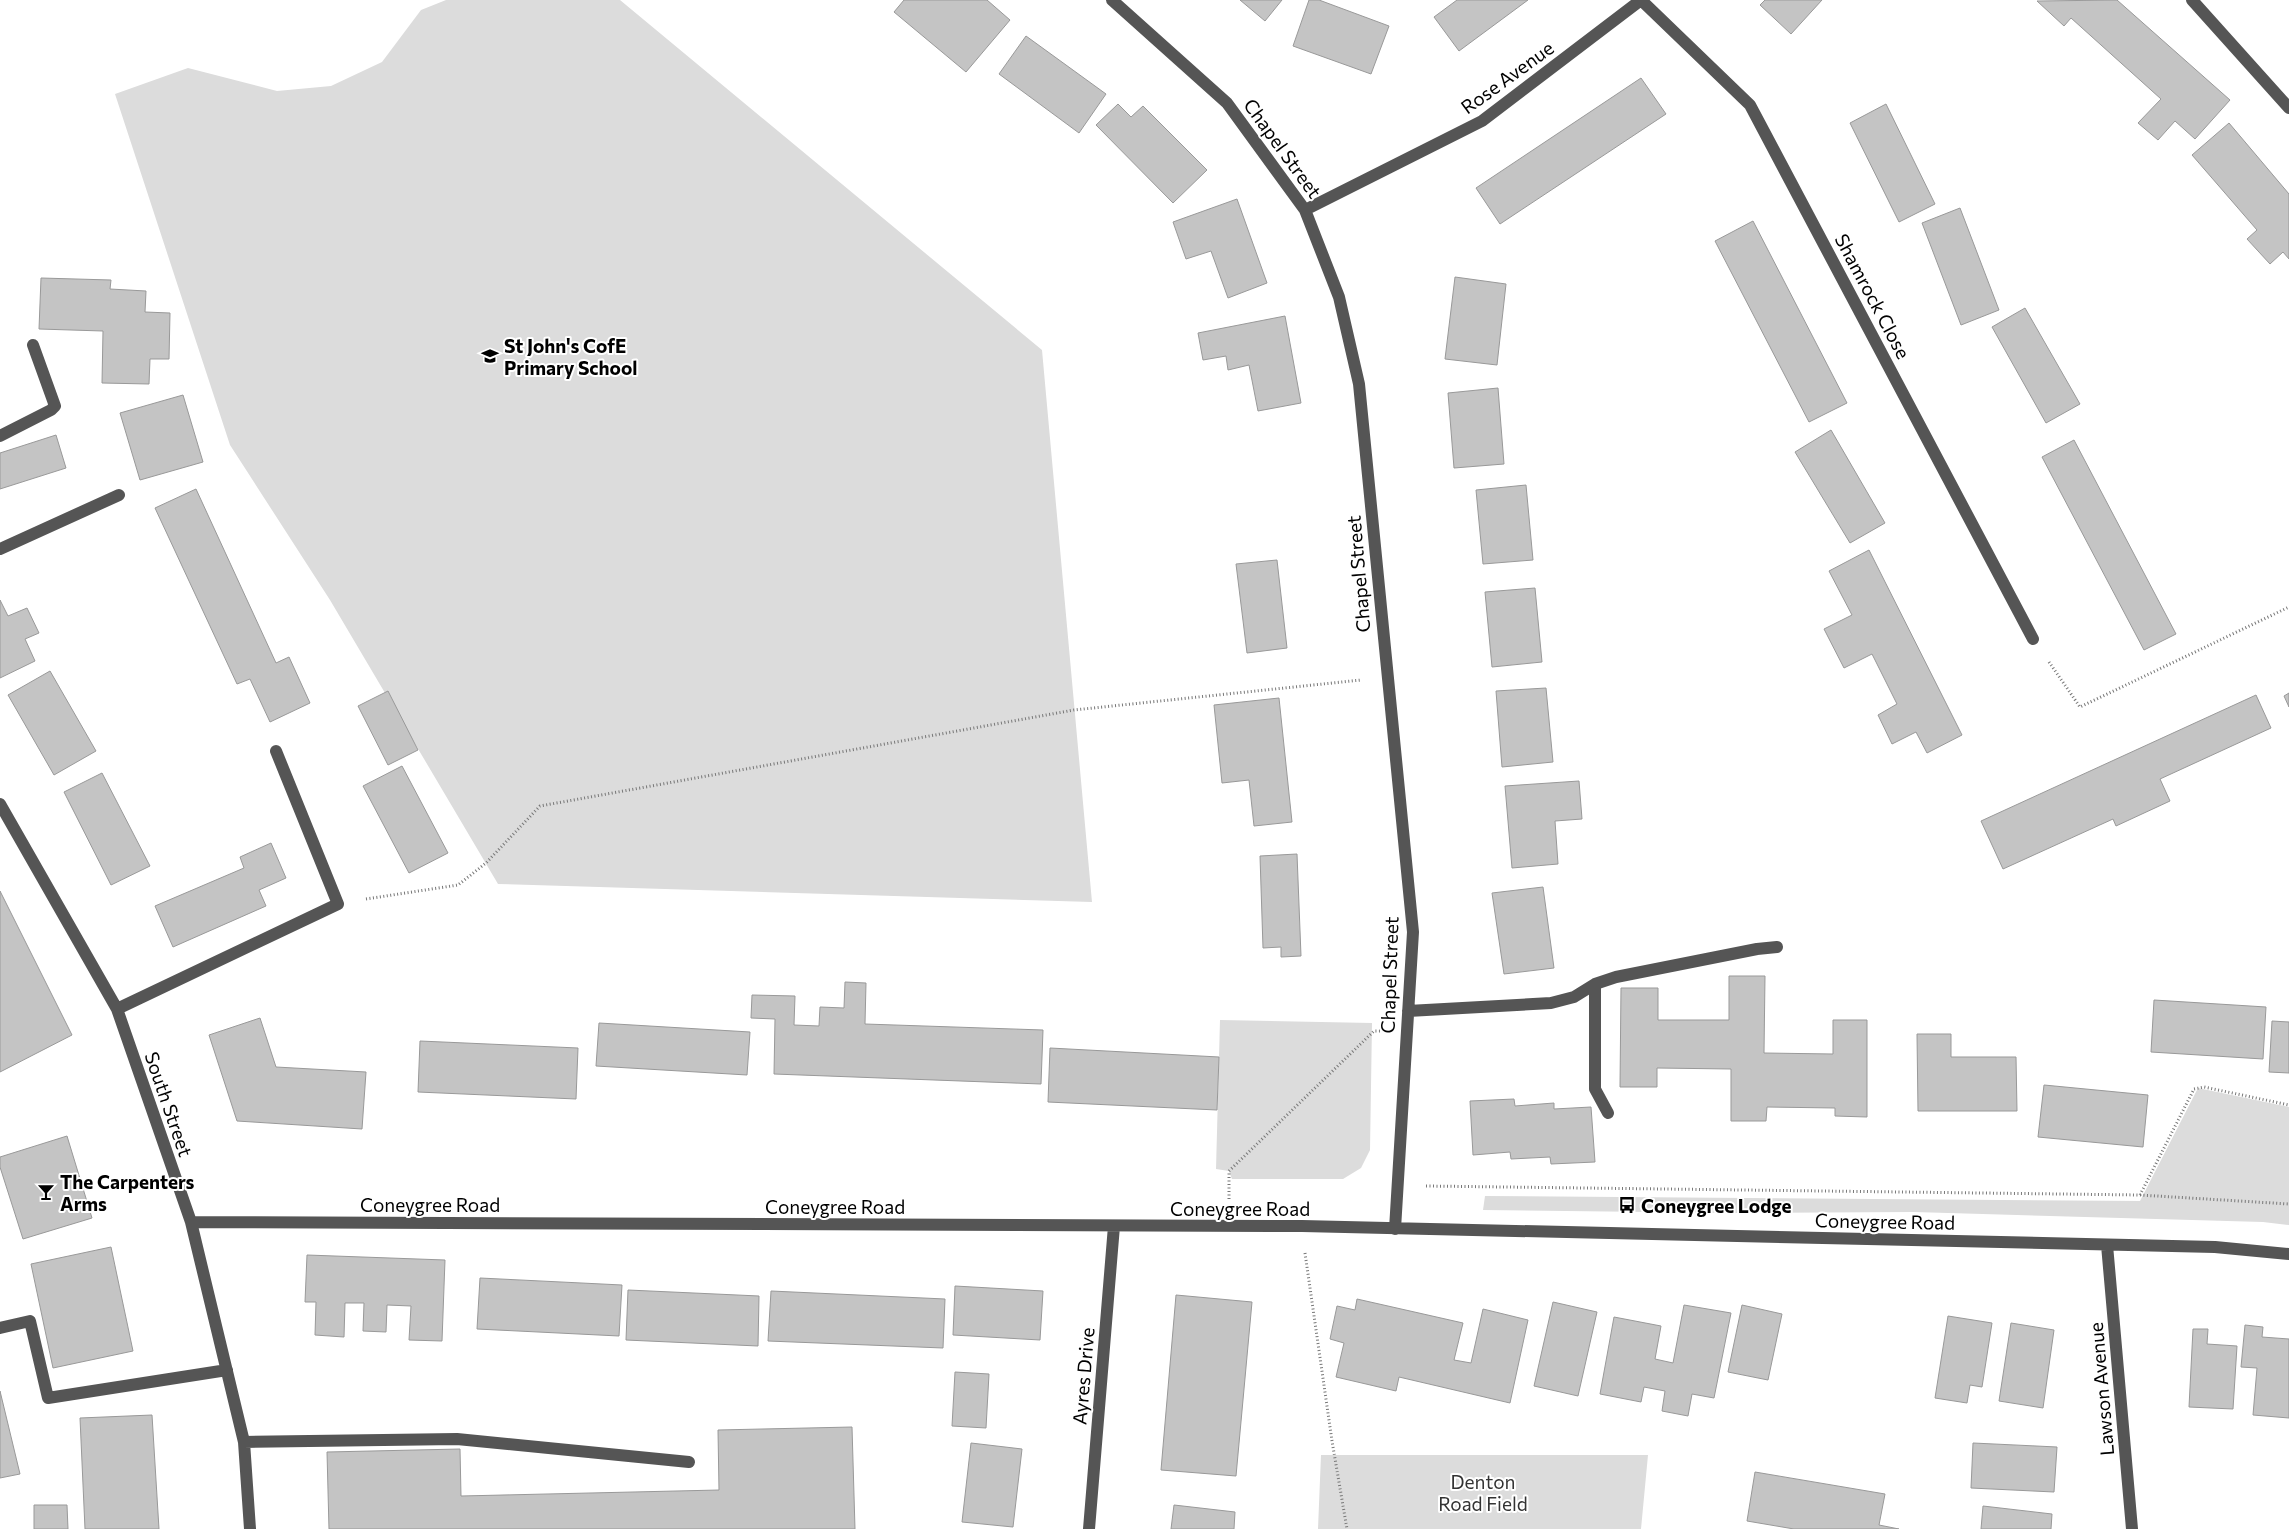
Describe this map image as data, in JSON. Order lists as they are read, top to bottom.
{
  "streets": {
    "street": [
      "Rose Avenue",
      "Chapel Street",
      "Shamrock Close",
      "South Street",
      "Coneygree Road",
      "Ayres Drive",
      "Lawson Avenue"
    ]
  },
  "crossings": [
    ["Rose Avenue", "Chapel Street"],
    ["Rose Avenue", "Shamrock Close"],
    ["Chapel Street", "Coneygree Road"],
    ["South Street", "Coneygree Road"],
    ["Coneygree Road", "Ayres Drive"],
    ["Coneygree Road", "Lawson Avenue"]
  ],
  "parks": ["Denton Road Field"],
  "places": {
    "school or university": ["St John's CofE Primary School"],
    "bar": ["The Carpenters Arms"],
    "bus stop": ["Coneygree Lodge"]
  }
}
